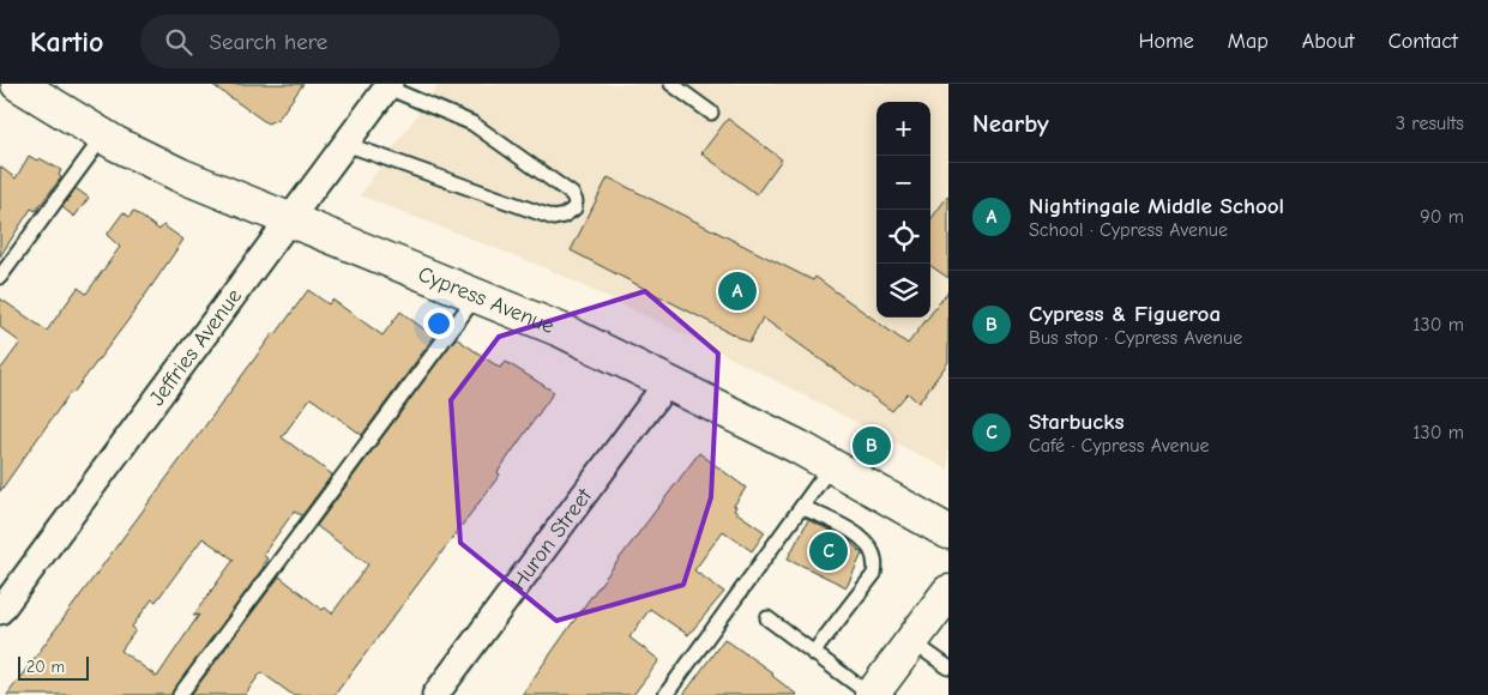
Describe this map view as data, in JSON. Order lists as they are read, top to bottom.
{
  "streets": {
    "street": ["Cypress Avenue", "Jeffries Avenue", "Huron Street"]
  },
  "crossings": [
    ["Cypress Avenue", "Jeffries Avenue"],
    ["Cypress Avenue", "Huron Street"]
  ],
  "scale_bar": "20 m",
  "page": {
    "header": "Kartio",
    "search": "Search here",
    "nav": [
      "Home",
      "Map",
      "About",
      "Contact"
    ],
    "heading": ["Nearby", "3 results"],
    "map_buttons": ["+", "−"],
    "list": [
      {
        "mark": "A",
        "name": "Nightingale Middle School",
        "note": "School · Cypress Avenue",
        "value": "90 m"
      },
      {
        "mark": "B",
        "name": "Cypress & Figueroa",
        "note": "Bus stop · Cypress Avenue",
        "value": "130 m"
      },
      {
        "mark": "C",
        "name": "Starbucks",
        "note": "Café · Cypress Avenue",
        "value": "130 m"
      }
    ],
    "pins": ["A", "B", "C"],
    "scale": "20 m"
  }
}
